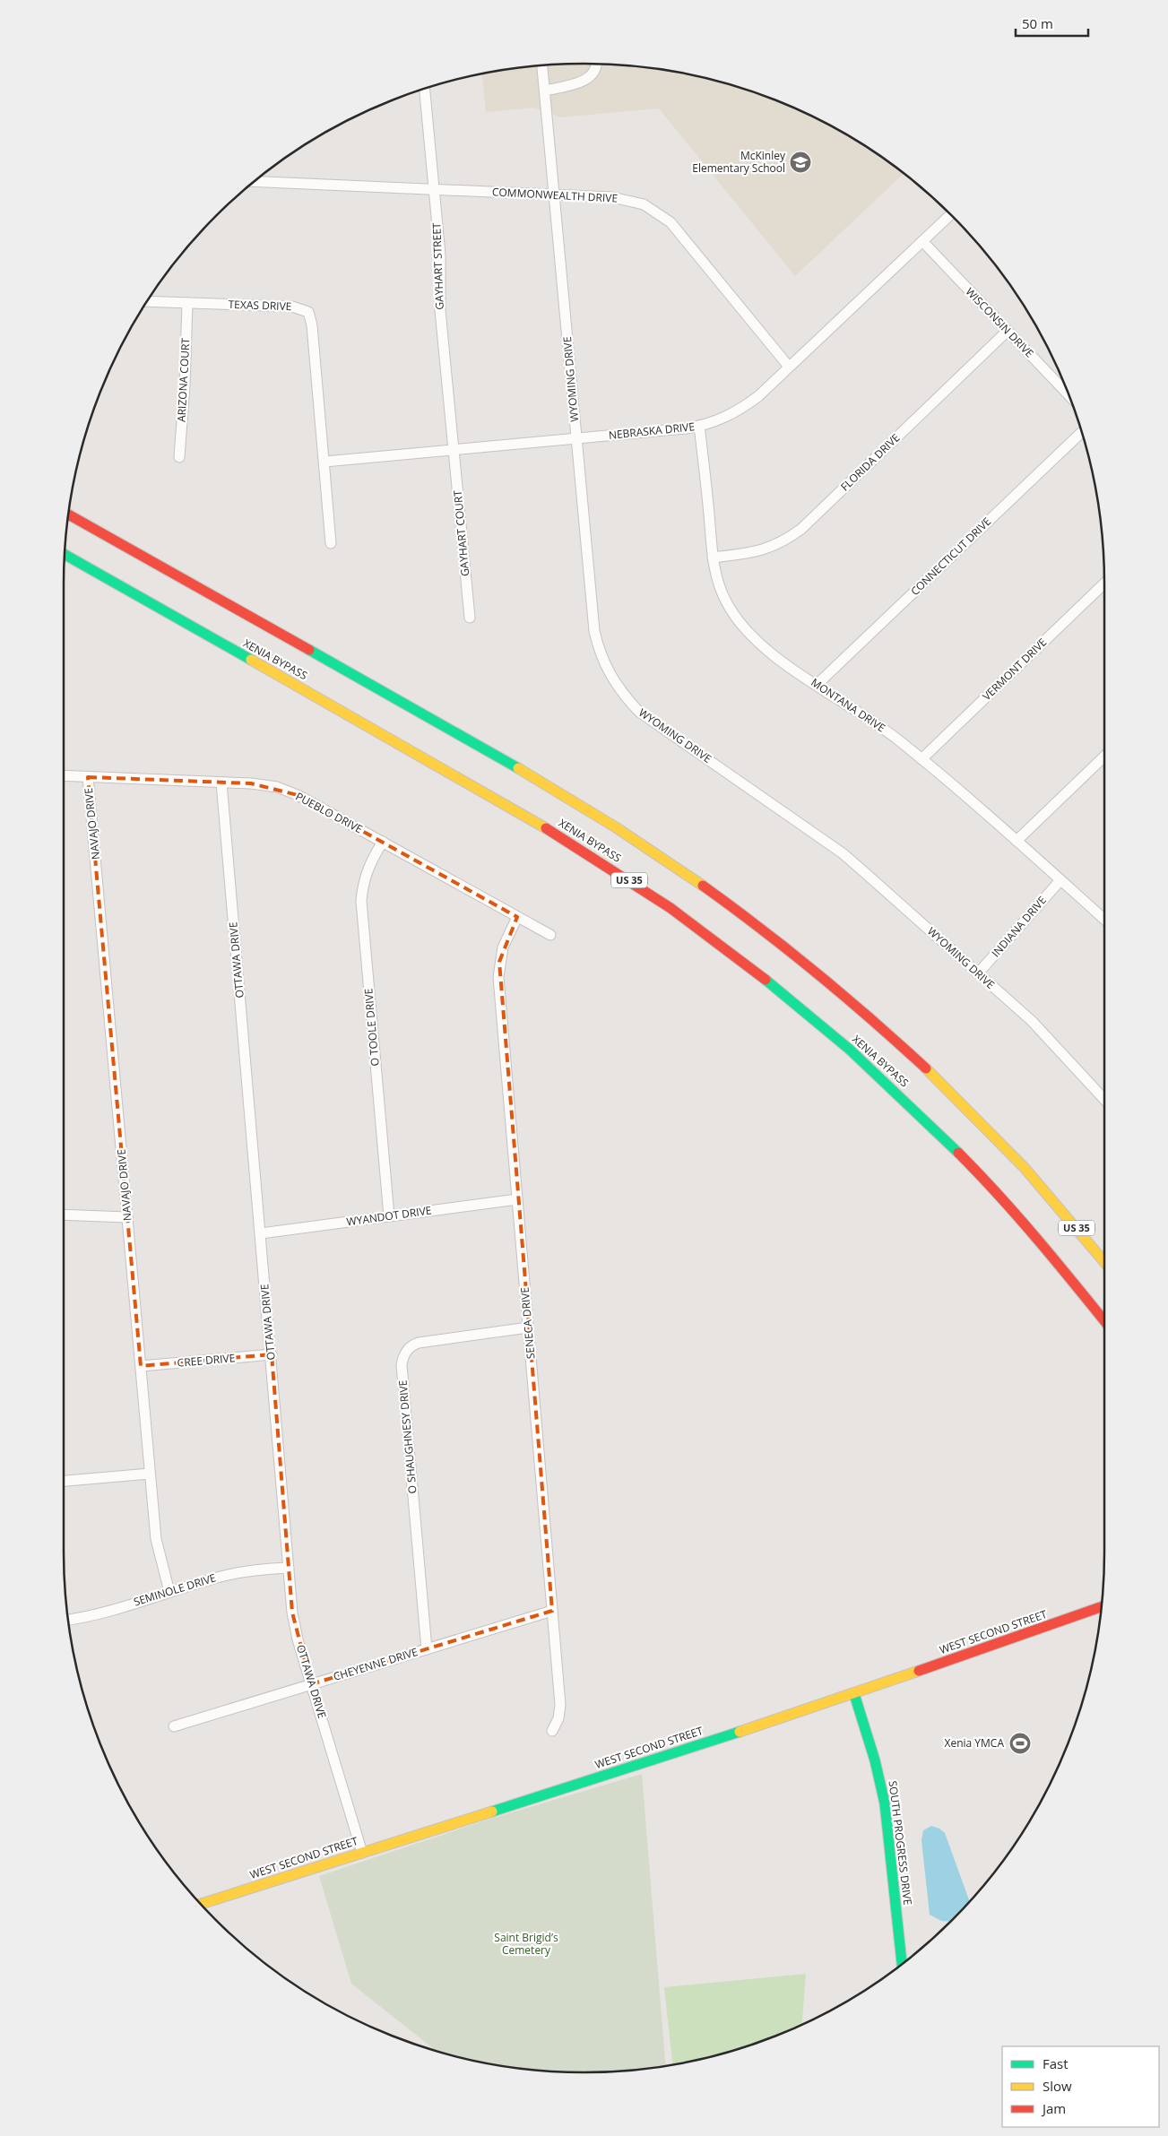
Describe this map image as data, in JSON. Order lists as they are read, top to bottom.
{
  "streets": {
    "main road": [
      "XENIA BYPASS",
      "US 35",
      "WEST SECOND STREET",
      "SOUTH PROGRESS DRIVE"
    ],
    "street": [
      "COMMONWEALTH DRIVE",
      "GAYHART STREET",
      "TEXAS DRIVE",
      "WISCONSIN DRIVE",
      "WYOMING DRIVE",
      "ARIZONA COURT",
      "NEBRASKA DRIVE",
      "FLORIDA DRIVE",
      "GAYHART COURT",
      "CONNECTICUT DRIVE",
      "VERMONT DRIVE",
      "MONTANA DRIVE",
      "PUEBLO DRIVE",
      "NAVAJO DRIVE",
      "INDIANA DRIVE",
      "OTTAWA DRIVE",
      "O TOOLE DRIVE",
      "WYANDOT DRIVE",
      "SENECA DRIVE",
      "CREE DRIVE",
      "O SHAUGHNESY DRIVE",
      "SEMINOLE DRIVE",
      "CHEYENNE DRIVE"
    ]
  },
  "crossings": [
    ["COMMONWEALTH DRIVE", "GAYHART STREET"],
    ["COMMONWEALTH DRIVE", "WYOMING DRIVE"],
    ["COMMONWEALTH DRIVE", "NEBRASKA DRIVE"],
    ["GAYHART STREET", "NEBRASKA DRIVE"],
    ["GAYHART STREET", "GAYHART COURT"],
    ["TEXAS DRIVE", "ARIZONA COURT"],
    ["TEXAS DRIVE", "NEBRASKA DRIVE"],
    ["WISCONSIN DRIVE", "NEBRASKA DRIVE"],
    ["WISCONSIN DRIVE", "FLORIDA DRIVE"],
    ["WYOMING DRIVE", "NEBRASKA DRIVE"],
    ["WYOMING DRIVE", "INDIANA DRIVE"],
    ["NEBRASKA DRIVE", "GAYHART COURT"],
    ["NEBRASKA DRIVE", "MONTANA DRIVE"],
    ["FLORIDA DRIVE", "MONTANA DRIVE"],
    ["CONNECTICUT DRIVE", "MONTANA DRIVE"],
    ["VERMONT DRIVE", "MONTANA DRIVE"],
    ["MONTANA DRIVE", "INDIANA DRIVE"],
    ["PUEBLO DRIVE", "NAVAJO DRIVE"],
    ["PUEBLO DRIVE", "OTTAWA DRIVE"],
    ["PUEBLO DRIVE", "O TOOLE DRIVE"],
    ["PUEBLO DRIVE", "SENECA DRIVE"],
    ["NAVAJO DRIVE", "CREE DRIVE"],
    ["NAVAJO DRIVE", "SEMINOLE DRIVE"],
    ["OTTAWA DRIVE", "WYANDOT DRIVE"],
    ["OTTAWA DRIVE", "CREE DRIVE"],
    ["OTTAWA DRIVE", "SEMINOLE DRIVE"],
    ["OTTAWA DRIVE", "WEST SECOND STREET"],
    ["OTTAWA DRIVE", "CHEYENNE DRIVE"],
    ["O TOOLE DRIVE", "WYANDOT DRIVE"],
    ["WYANDOT DRIVE", "SENECA DRIVE"],
    ["SENECA DRIVE", "O SHAUGHNESY DRIVE"],
    ["SENECA DRIVE", "CHEYENNE DRIVE"],
    ["O SHAUGHNESY DRIVE", "CHEYENNE DRIVE"],
    ["WEST SECOND STREET", "SOUTH PROGRESS DRIVE"]
  ],
  "parks": ["Saint Brigid’s Cemetery"],
  "places": {
    "school or university": ["McKinley Elementary School"],
    "sports": ["Xenia YMCA"]
  },
  "legend": ["Fast", "Slow", "Jam"],
  "scale_bar": "50 m"
}
